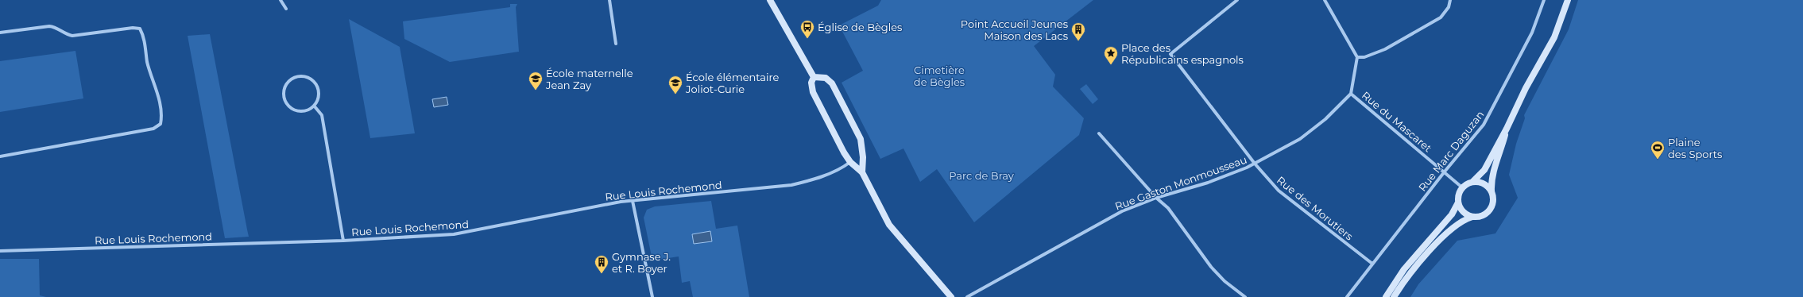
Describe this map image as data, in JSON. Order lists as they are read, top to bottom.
{
  "streets": {
    "street": [
      "Rue du Mascaret",
      "Rue Marc Daguzan",
      "Rue Gaston Monmousseau",
      "Rue Louis Rochemond",
      "Rue des Morutiers"
    ]
  },
  "crossings": [
    ["Rue du Mascaret", "Rue Marc Daguzan"],
    ["Rue du Mascaret", "Rue Gaston Monmousseau"],
    ["Rue Marc Daguzan", "Rue des Morutiers"],
    ["Rue Gaston Monmousseau", "Rue des Morutiers"]
  ],
  "parks": ["Cimetière de Bègles", "Parc de Bray"],
  "places": {
    "bus stop": ["Église de Bègles"],
    "building": ["Point Accueil Jeunes Maison des Lacs", "Gymnase J. et R. Boyer"],
    "place": ["Place des Républicains espagnols"],
    "school or university": ["École maternelle Jean Zay", "École élémentaire Joliot-Curie"],
    "sports": ["Plaine des Sports"]
  }
}
